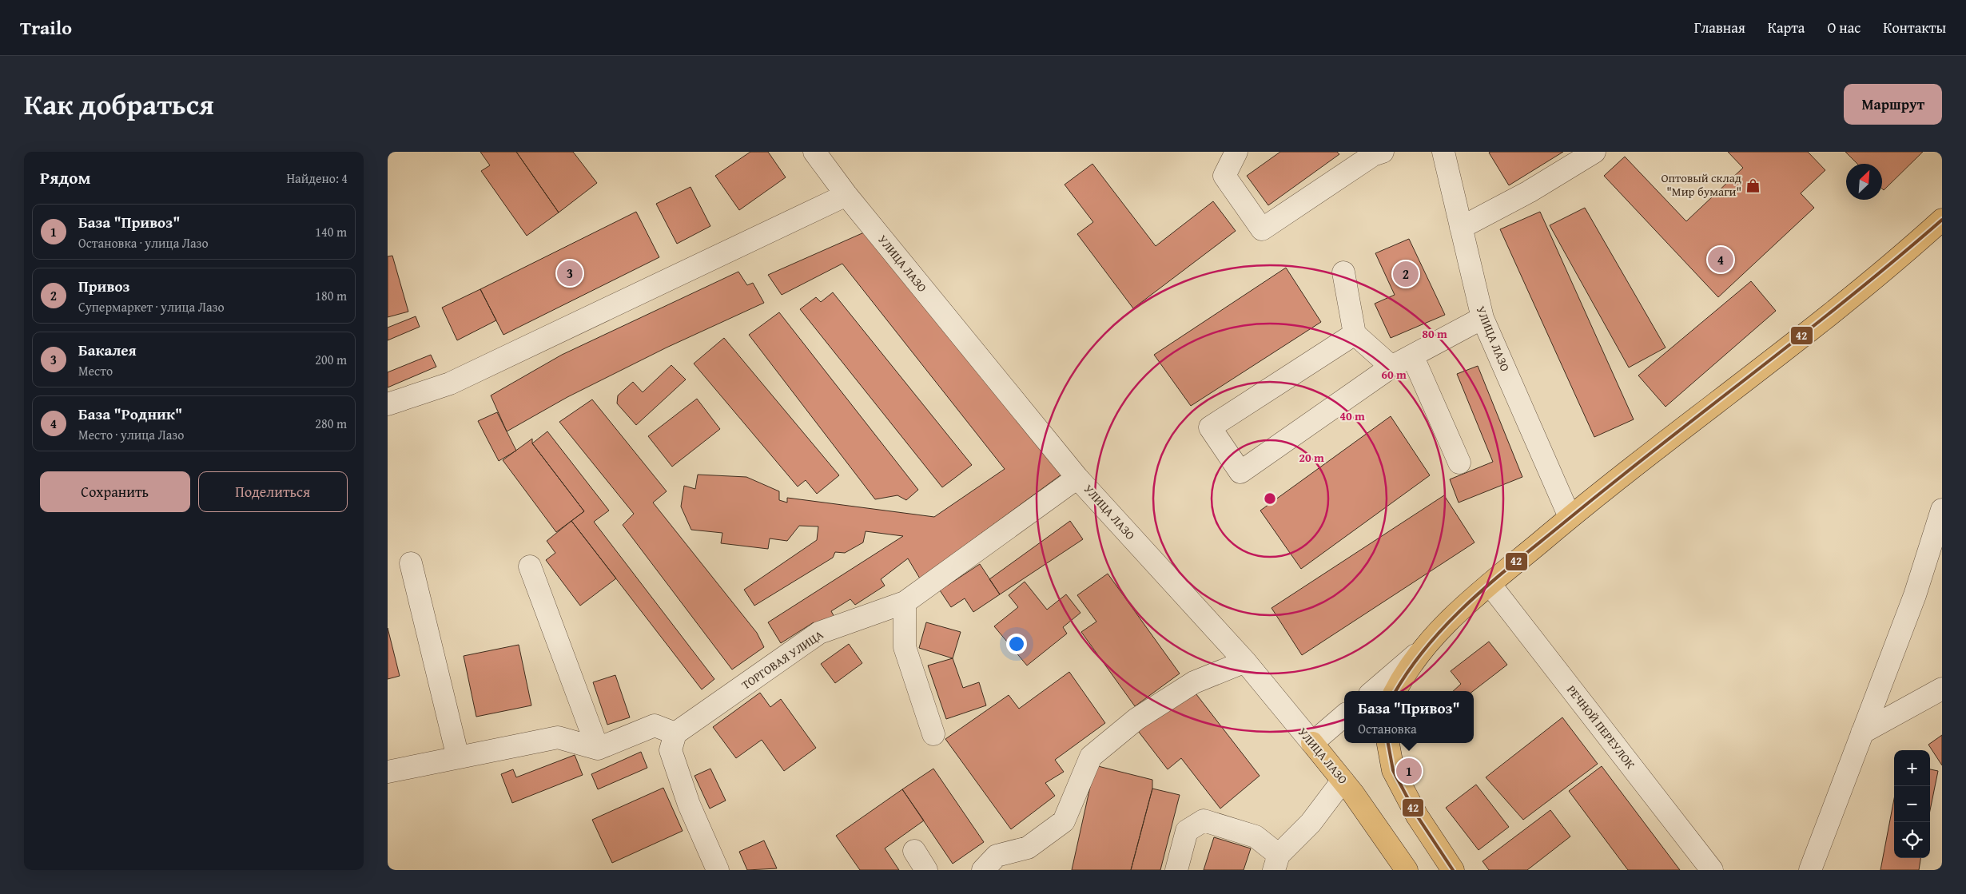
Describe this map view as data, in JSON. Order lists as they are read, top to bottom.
{
  "streets": {
    "main road": ["УЛИЦА ЛАЗО"],
    "street": ["ТОРГОВАЯ УЛИЦА", "РЕЧНОЙ ПЕРЕУЛОК"]
  },
  "crossings": [
    ["УЛИЦА ЛАЗО", "ТОРГОВАЯ УЛИЦА"]
  ],
  "places": {
    "shop": ["Оптовый склад \"Мир бумаги\""]
  },
  "lines": ["transit line 42"],
  "north": "top right",
  "page": {
    "header": "Trailo",
    "nav": [
      "Главная",
      "Карта",
      "О нас",
      "Контакты"
    ],
    "title": "Как добраться",
    "buttons": [
      "Маршрут",
      ["Сохранить", "Поделиться"]
    ],
    "heading": ["Рядом", "Найдено: 4"],
    "list": [
      {
        "mark": "1",
        "name": "База \"Привоз\"",
        "note": "Остановка · улица Лазо",
        "value": "140 m"
      },
      {
        "mark": "2",
        "name": "Привоз",
        "note": "Супермаркет · улица Лазо",
        "value": "180 m"
      },
      {
        "mark": "3",
        "name": "Бакалея",
        "note": "Место",
        "value": "200 m"
      },
      {
        "mark": "4",
        "name": "База \"Родник\"",
        "note": "Место · улица Лазо",
        "value": "280 m"
      }
    ],
    "pins": [
      "4",
      "3",
      "2",
      "1"
    ],
    "popup": ["База \"Привоз\"", "Остановка"],
    "map_buttons": ["+", "−"]
  },
  "rings": [
    "80 m",
    "60 m",
    "40 m",
    "20 m"
  ]
}
